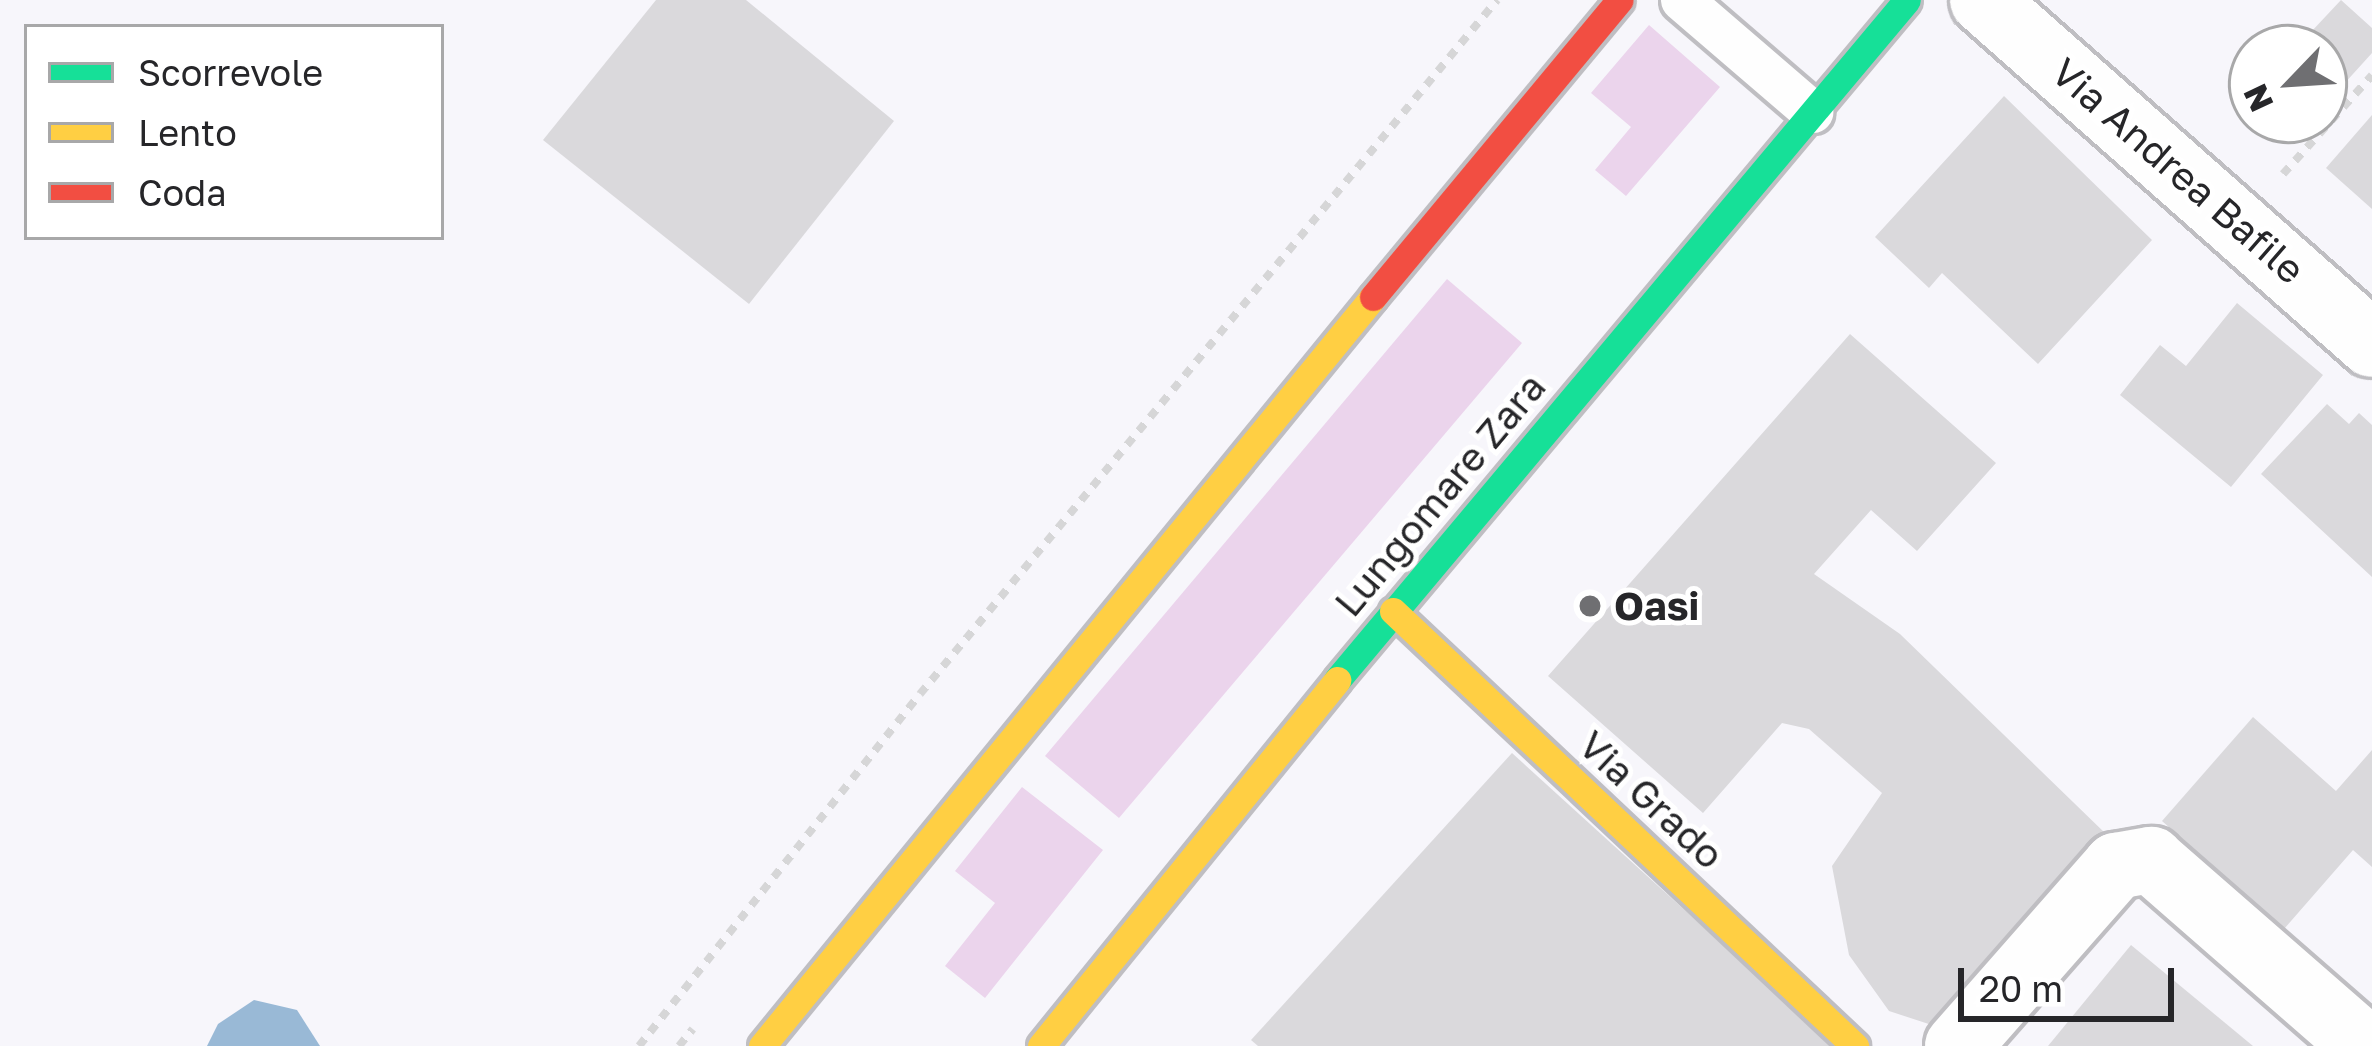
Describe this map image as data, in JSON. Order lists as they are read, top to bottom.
{
  "streets": {
    "street": ["Via Andrea Bafile", "Lungomare Zara", "Via Grado"]
  },
  "crossings": [
    ["Lungomare Zara", "Via Grado"]
  ],
  "places": ["Oasi"],
  "legend": ["Scorrevole", "Lento", "Coda"],
  "scale_bar": "20 m",
  "north": "bottom left"
}
